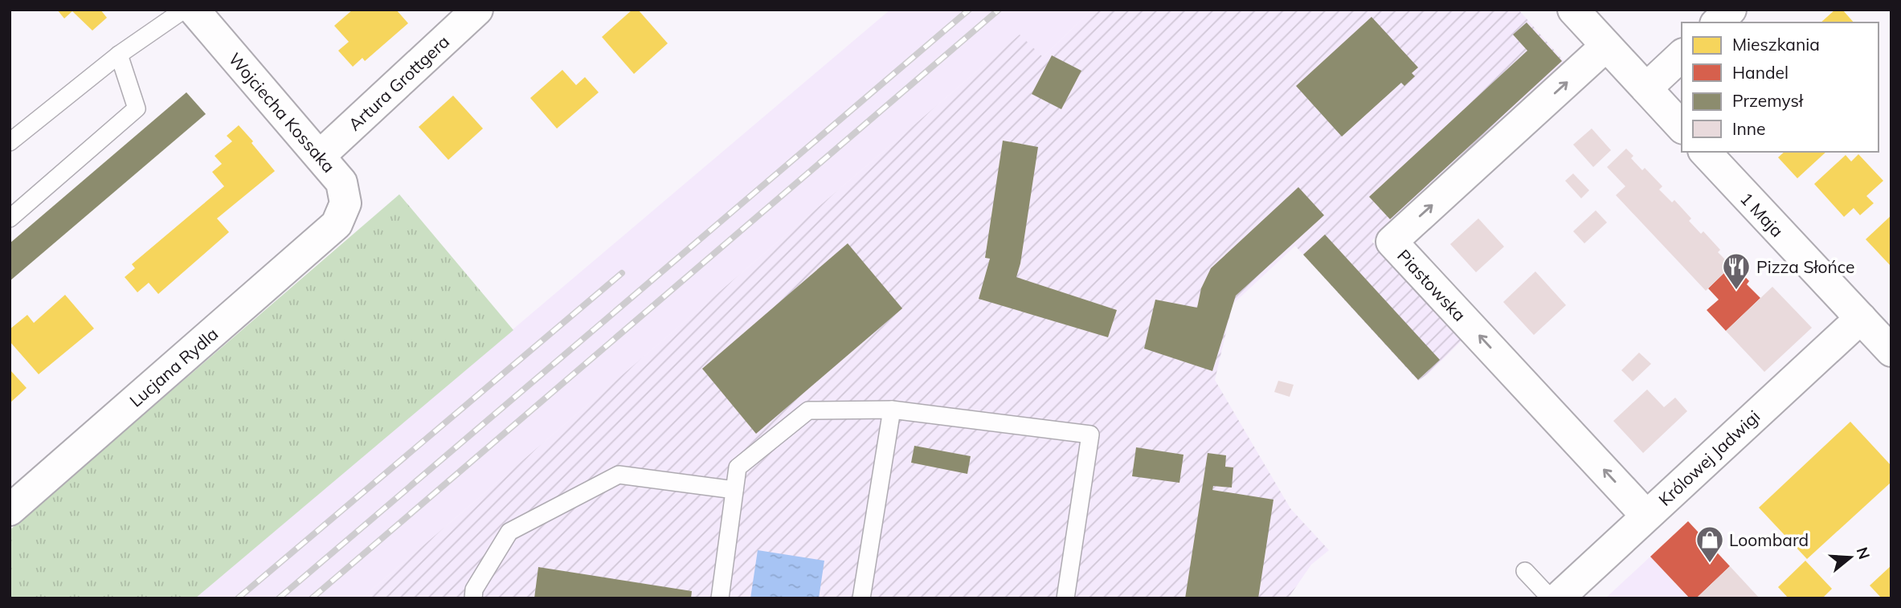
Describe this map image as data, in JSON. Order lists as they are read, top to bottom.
{
  "streets": {
    "street": [
      "Artura Grottgera",
      "Wojciecha Kossaka",
      "1 Maja",
      "Piastowska",
      "Lucjana Rydla",
      "Królowej Jadwigi"
    ]
  },
  "crossings": [
    ["Artura Grottgera", "Wojciecha Kossaka"],
    ["Wojciecha Kossaka", "Lucjana Rydla"],
    ["1 Maja", "Królowej Jadwigi"],
    ["Piastowska", "Królowej Jadwigi"]
  ],
  "places": {
    "restaurant": ["Pizza Słońce"],
    "shop": ["Loombard"]
  },
  "legend": [
    "Mieszkania",
    "Handel",
    "Przemysł",
    "Inne"
  ],
  "north": "right"
}
